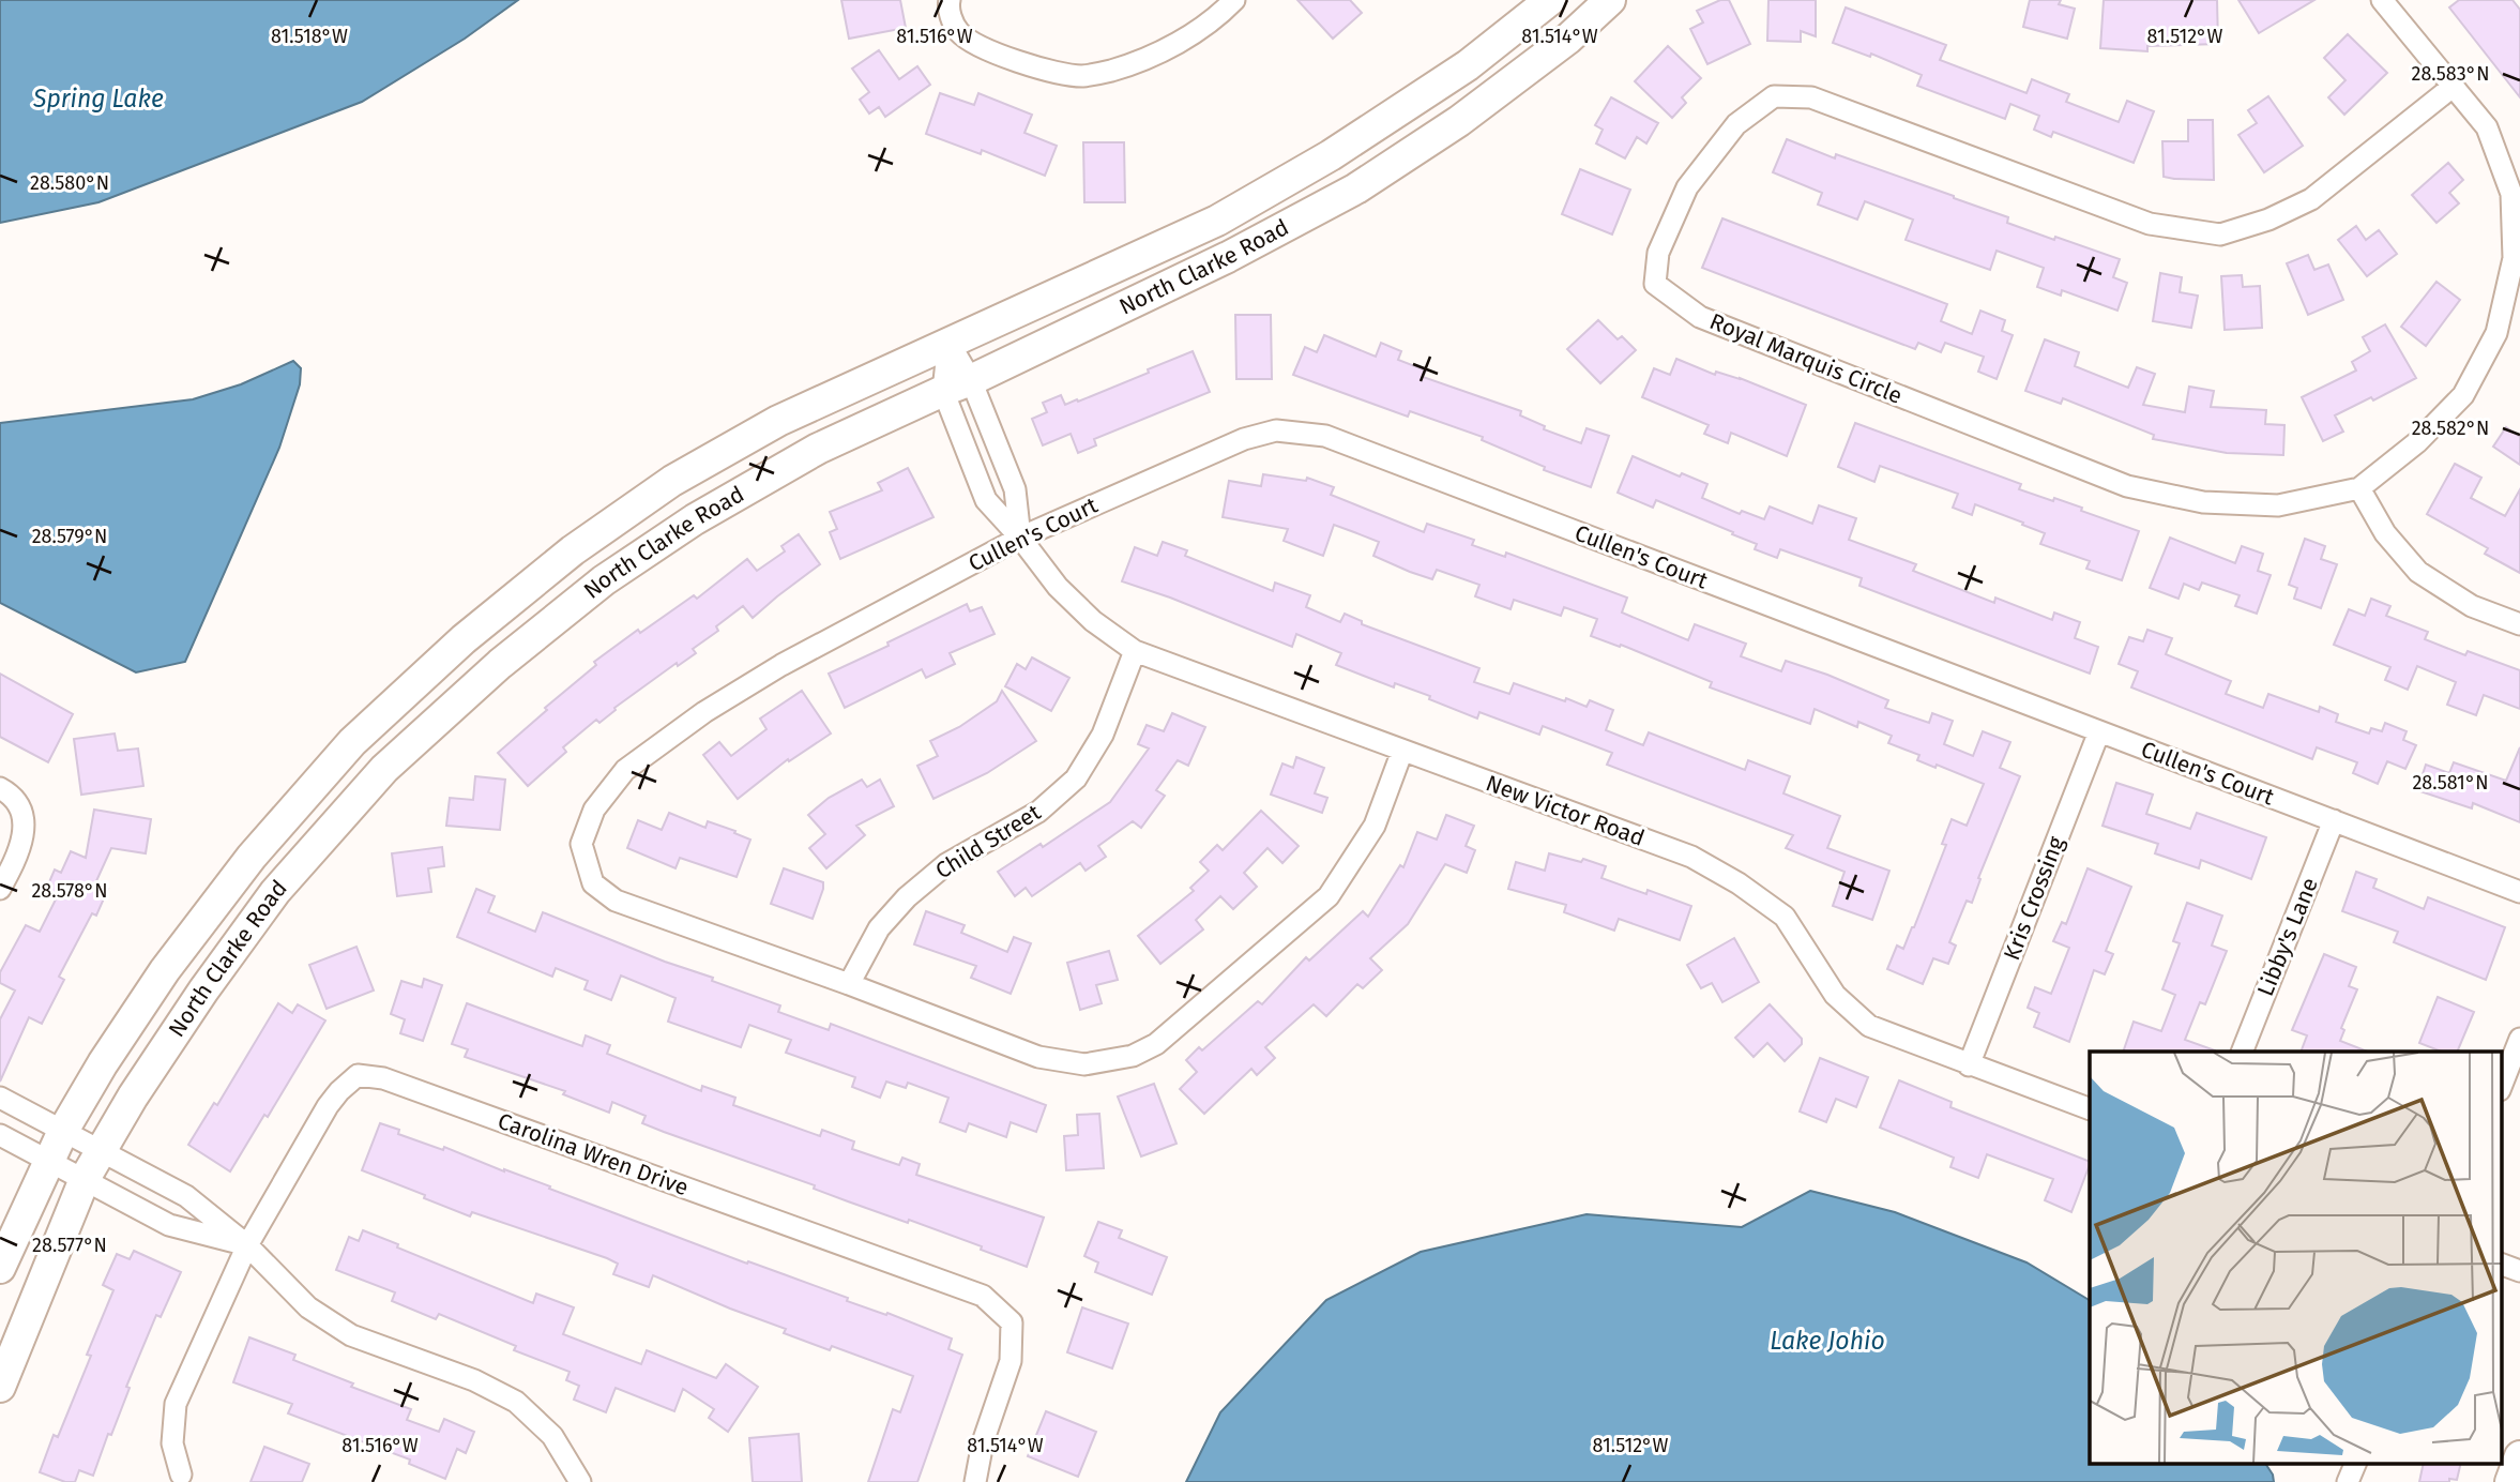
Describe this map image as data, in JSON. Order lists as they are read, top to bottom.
{
  "streets": {
    "street": [
      "North Clarke Road",
      "Royal Marquis Circle",
      "Cullen's Court",
      "New Victor Road",
      "Child Street",
      "Kris Crossing",
      "Libby's Lane",
      "Carolina Wren Drive"
    ]
  },
  "crossings": [
    ["North Clarke Road", "New Victor Road"],
    ["Cullen's Court", "New Victor Road"],
    ["Cullen's Court", "Child Street"],
    ["Cullen's Court", "Kris Crossing"],
    ["Cullen's Court", "Libby's Lane"],
    ["New Victor Road", "Child Street"],
    ["New Victor Road", "Kris Crossing"]
  ],
  "water": ["Spring Lake", "Lake Johio"],
  "coordinates": [
    "81.516°W",
    "81.518°W",
    "81.514°W",
    "81.512°W",
    "28.583°N",
    "28.580°N",
    "28.582°N",
    "28.579°N",
    "28.581°N",
    "28.578°N",
    "28.577°N"
  ]
}
